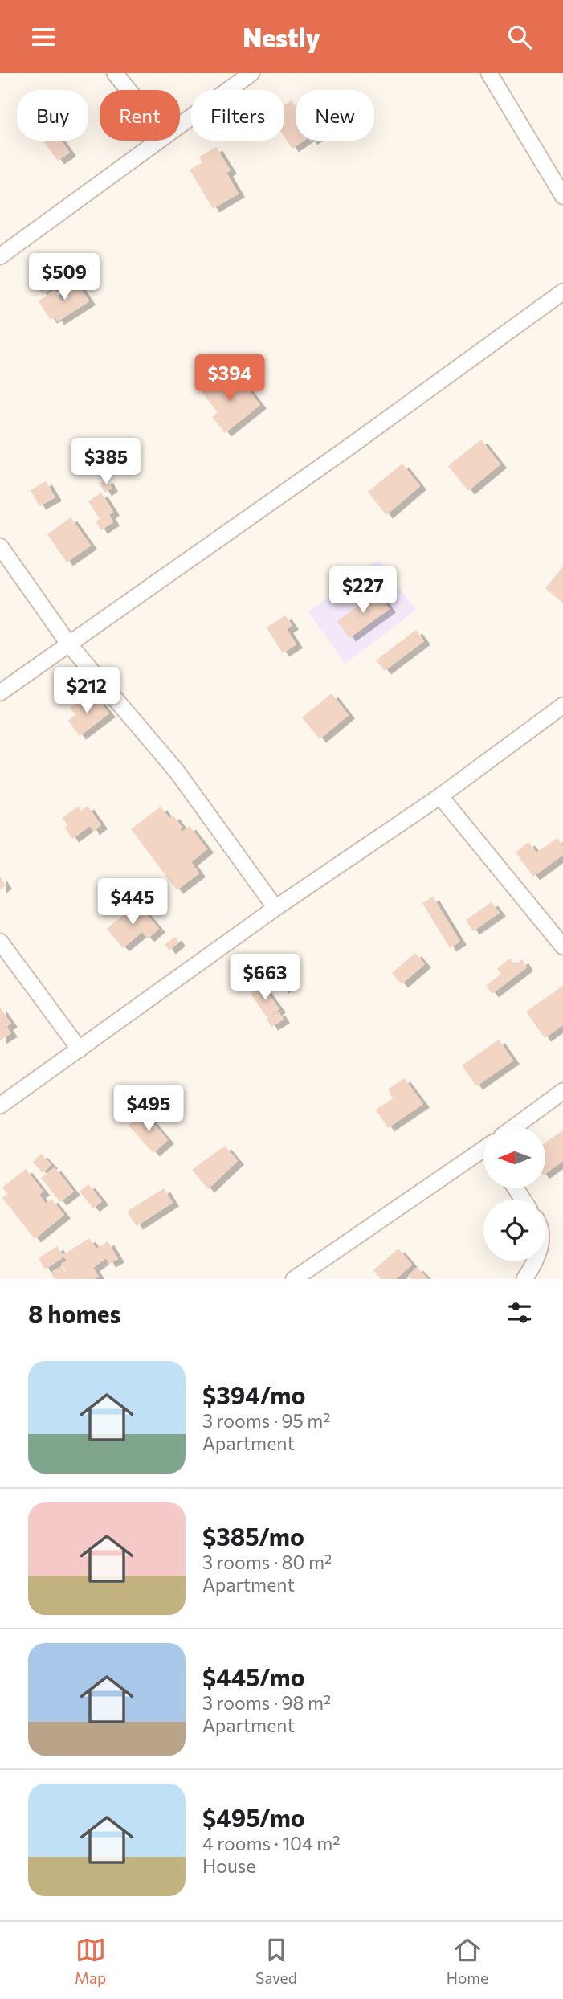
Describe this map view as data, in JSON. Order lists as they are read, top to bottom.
{
  "north": "left",
  "page": {
    "header": "Nestly",
    "chip": [
      "Buy",
      "Rent",
      "Filters",
      "New"
    ],
    "price": [
      "$509",
      "$394",
      "$385",
      "$227",
      "$212",
      "$445",
      "$663",
      "$495"
    ],
    "heading": "8 homes",
    "list": [
      {
        "name": "$394/mo",
        "note": "3 rooms · 95 m² · Apartment"
      },
      {
        "name": "$385/mo",
        "note": "3 rooms · 80 m² · Apartment"
      },
      {
        "name": "$445/mo",
        "note": "3 rooms · 98 m² · Apartment"
      },
      {
        "name": "$495/mo",
        "note": "4 rooms · 104 m² · House"
      }
    ],
    "tabs": ["Map", "Saved", "Home"]
  }
}
